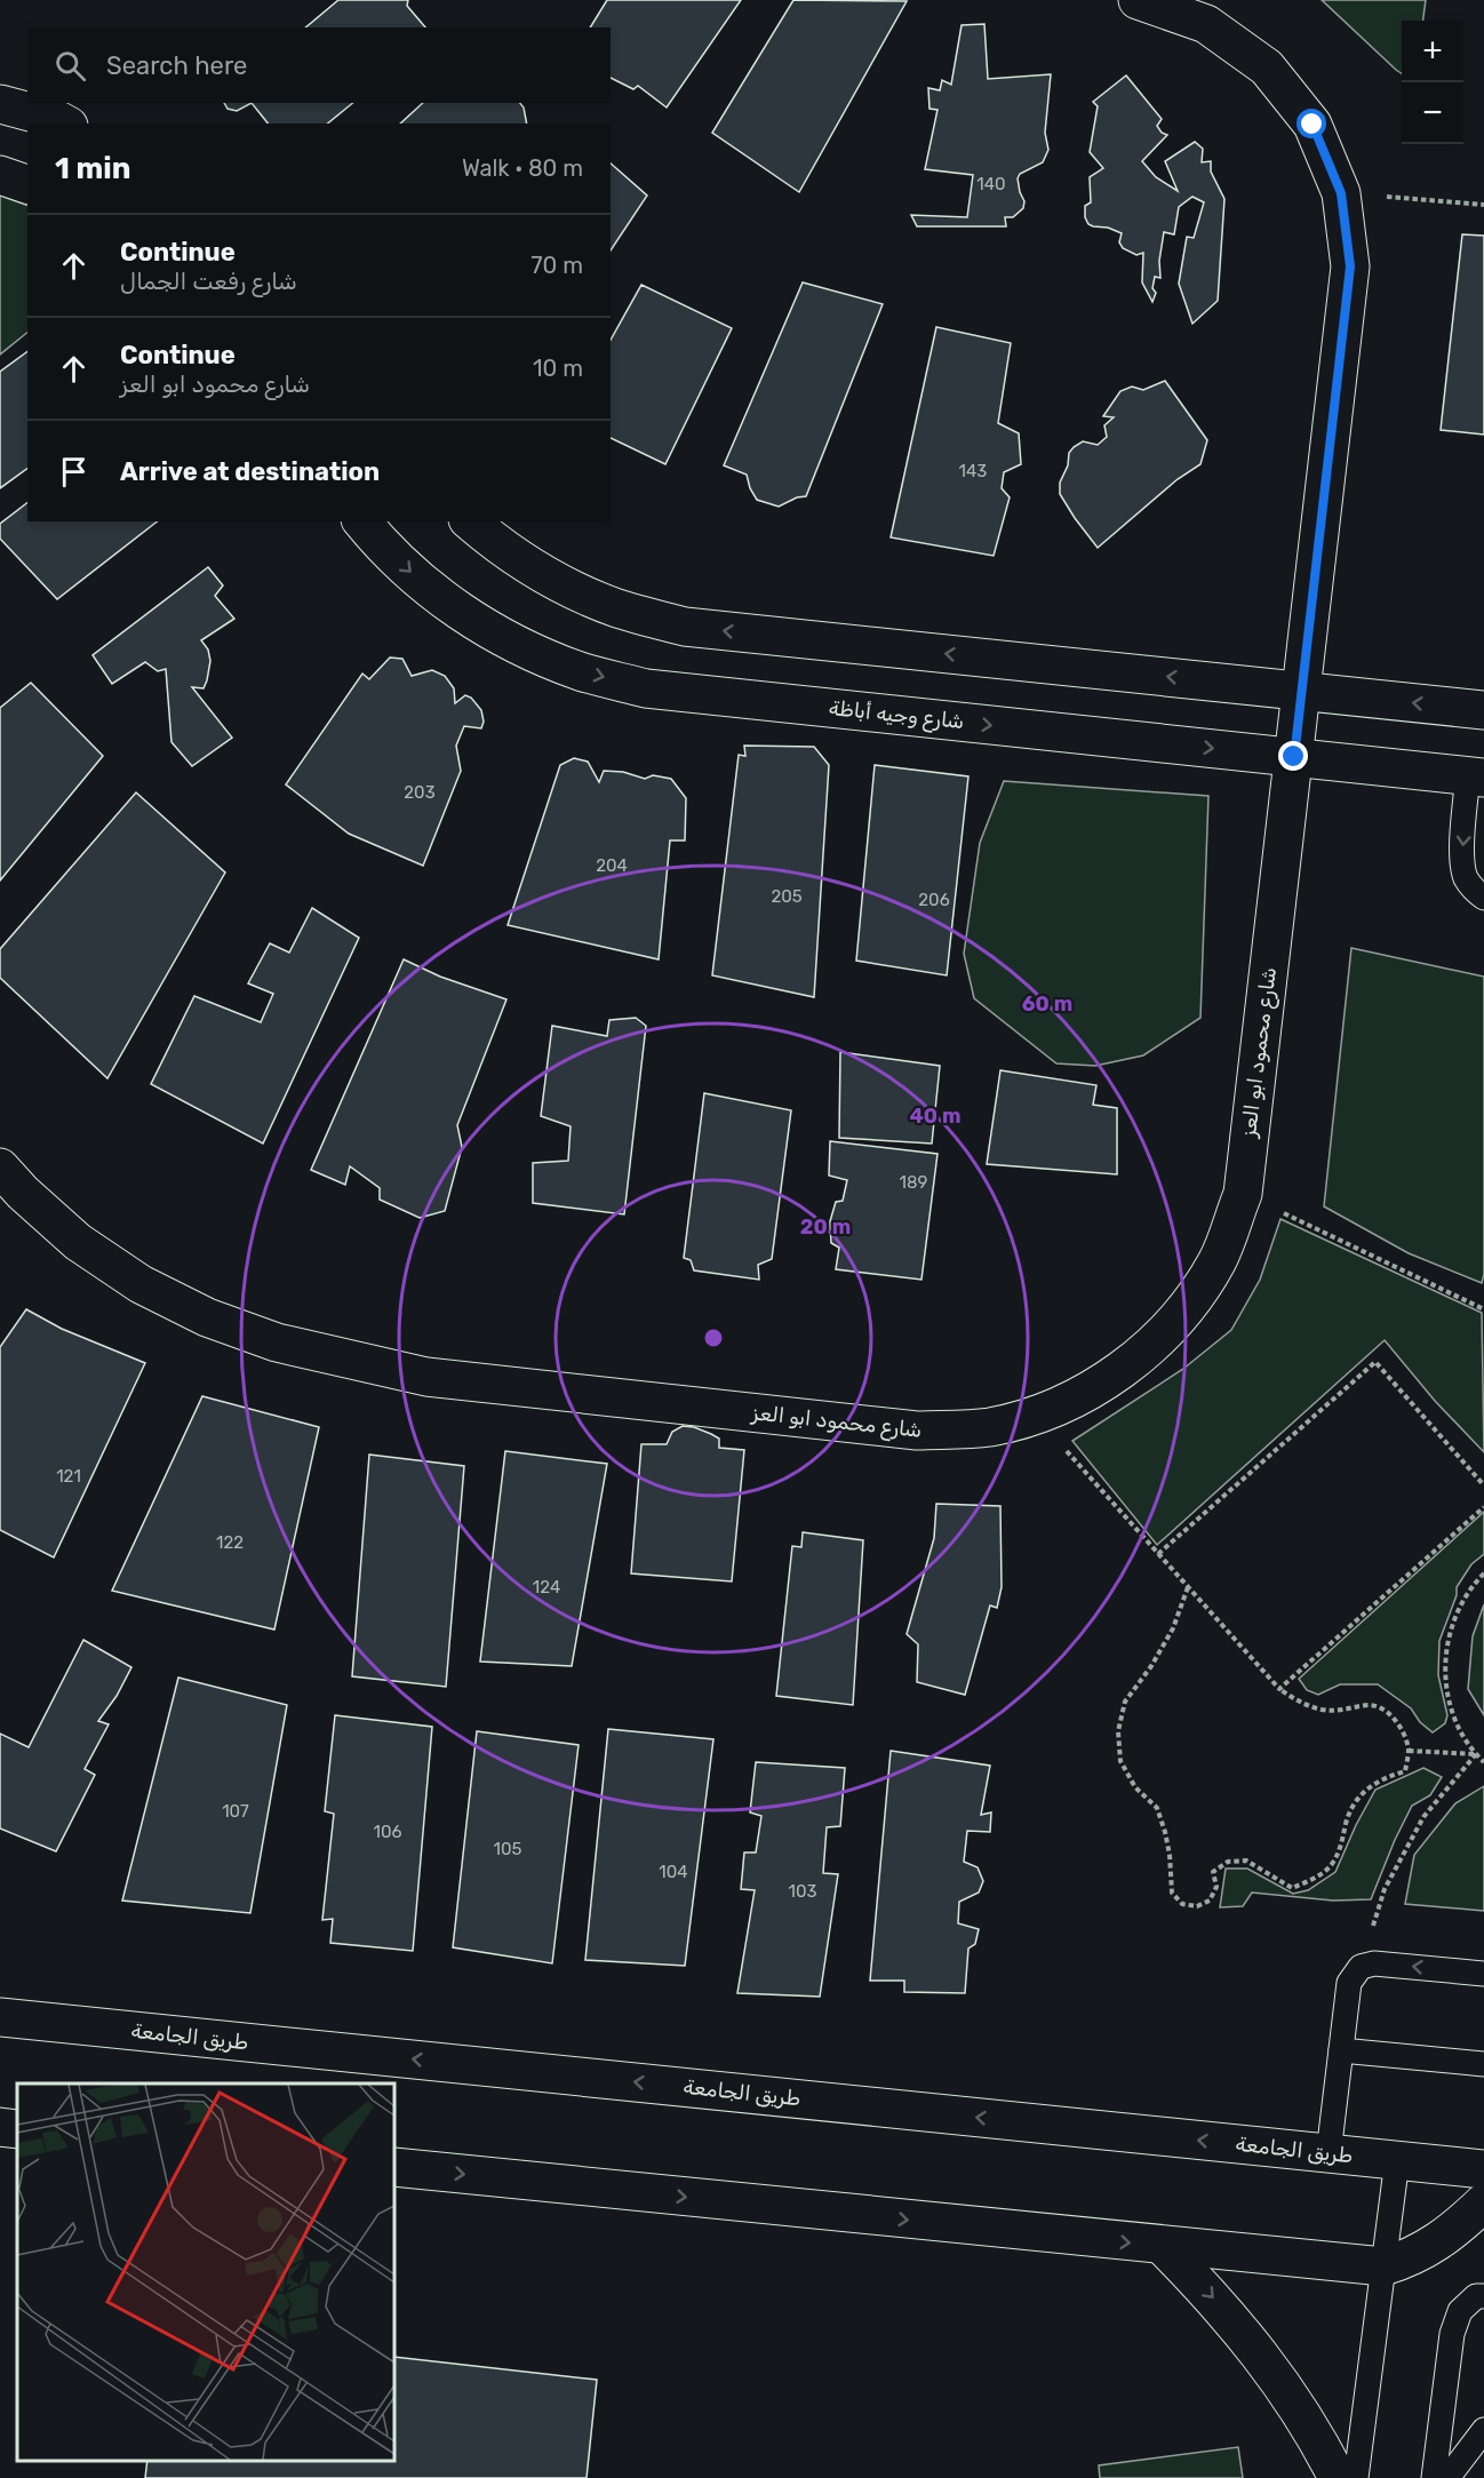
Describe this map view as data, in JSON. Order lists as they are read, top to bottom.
{
  "streets": {
    "street": ["شارع وجيه أباظة", "شارع محمود ابو العز", "طريق الجامعة"]
  },
  "crossings": [
    ["شارع وجيه أباظة", "شارع محمود ابو العز"]
  ],
  "house_numbers": [
    "140",
    "143",
    "203",
    "204",
    "205",
    "206",
    "189",
    "121",
    "122",
    "124",
    "107",
    "106",
    "105",
    "104",
    "103"
  ],
  "page": {
    "map_buttons": ["+", "−"],
    "search": "Search here",
    "heading": ["1 min", "Walk · 80 m"],
    "list": [
      ["Continue", "شارع رفعت الجمال", "70 m"],
      ["Continue", "شارع محمود ابو العز", "10 m"],
      "Arrive at destination"
    ]
  },
  "rings": ["60 m", "40 m", "20 m"]
}
